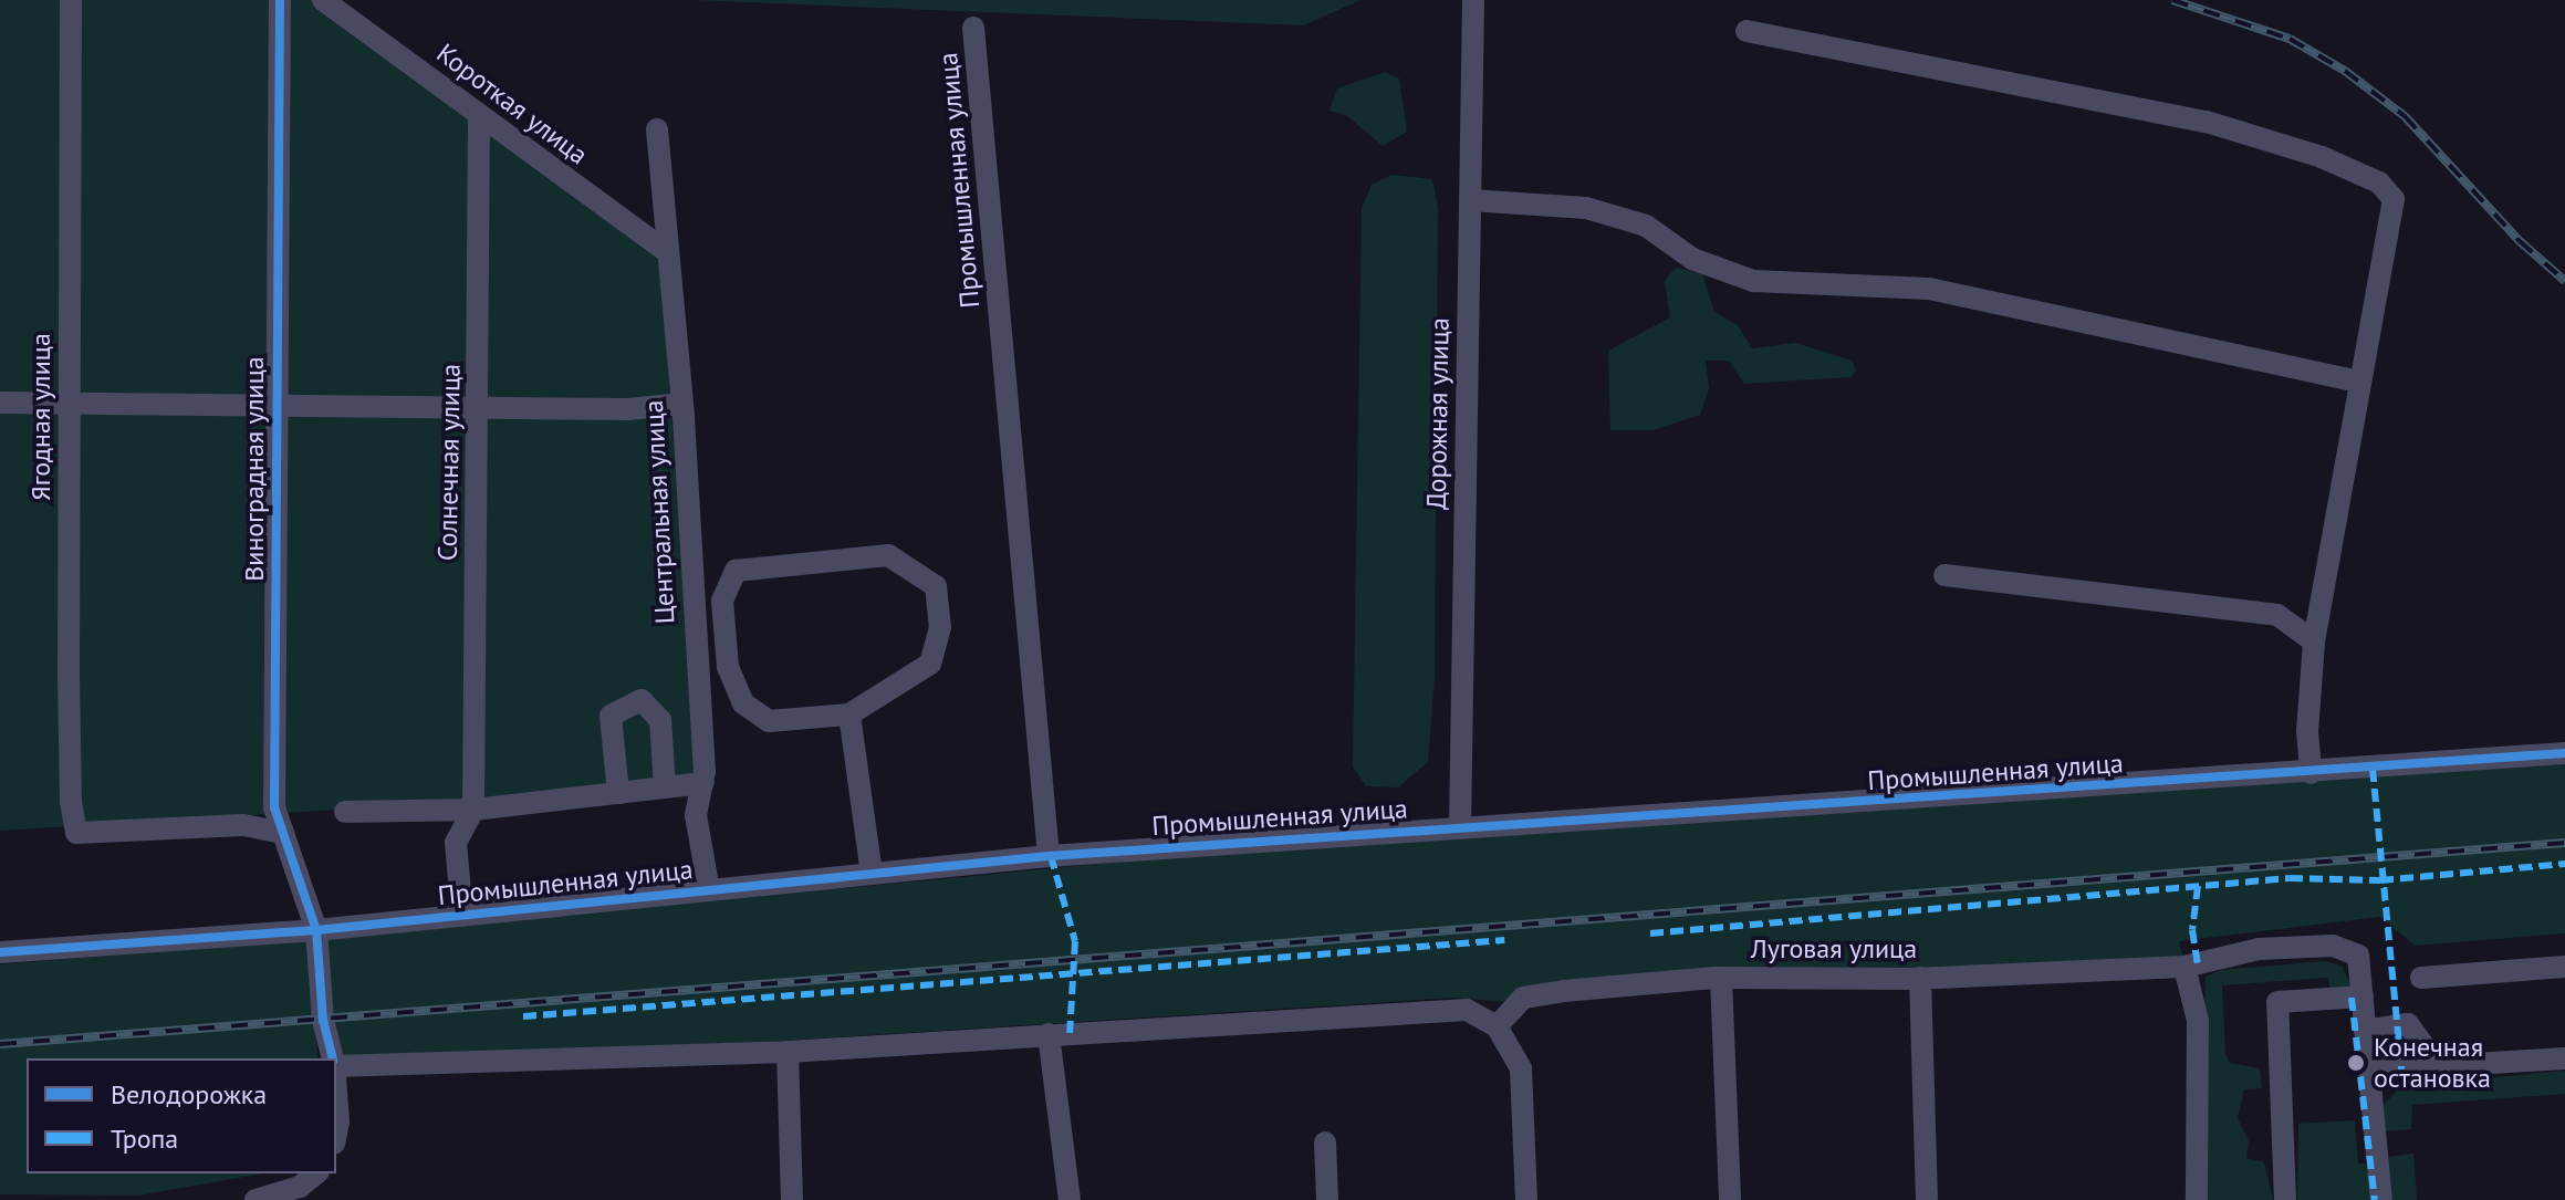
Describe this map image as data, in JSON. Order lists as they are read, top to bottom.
{
  "streets": {
    "street": [
      "Короткая улица",
      "Промышленная улица",
      "Дорожная улица",
      "Ягодная улица",
      "Солнечная улица",
      "Виноградная улица",
      "Центральная улица",
      "Луговая улица"
    ]
  },
  "crossings": [
    ["Короткая улица", "Солнечная улица"],
    ["Короткая улица", "Центральная улица"],
    ["Промышленная улица", "Дорожная улица"],
    ["Промышленная улица", "Виноградная улица"],
    ["Промышленная улица", "Центральная улица"],
    ["Ягодная улица", "Виноградная улица"]
  ],
  "places": ["Конечная остановка"],
  "legend": ["Велодорожка", "Тропа"]
}
